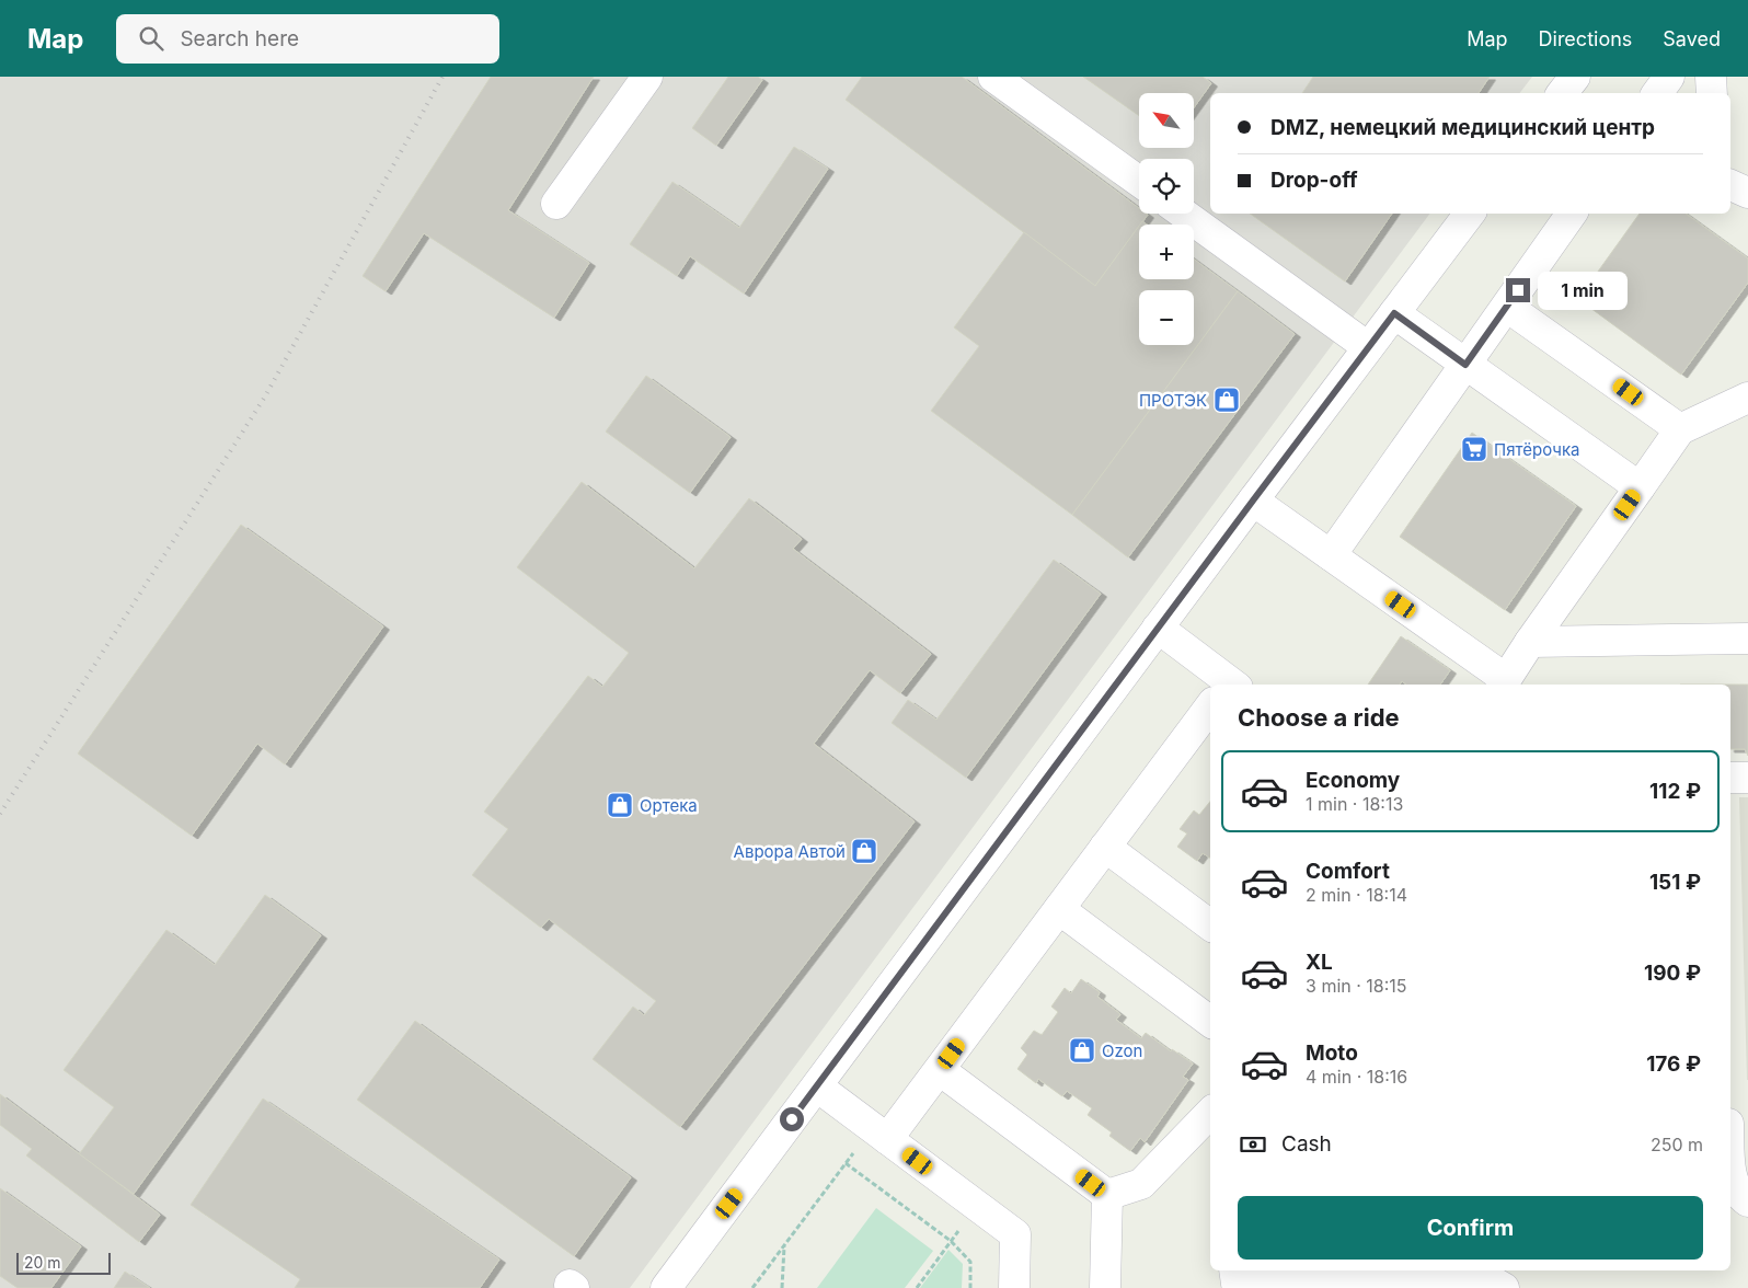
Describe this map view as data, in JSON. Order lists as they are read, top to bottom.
{
  "places": {
    "shop": [
      "ПРОТЭК",
      "Ортека",
      "Аврора Автой",
      "Ozon"
    ],
    "supermarket": ["Пятёрочка"]
  },
  "scale_bar": "20 m",
  "north": "top left",
  "page": {
    "header": "Map",
    "search": "Search here",
    "nav": ["Map", "Directions", "Saved"],
    "map_buttons": ["+", "−"],
    "banner": ["DMZ, немецкий медицинский центр", "Drop-off"],
    "bubble": "1 min",
    "heading": "Choose a ride",
    "list": [
      {
        "name": "Economy",
        "note": "1 min · 18:13",
        "value": "112 ₽"
      },
      {
        "name": "Comfort",
        "note": "2 min · 18:14",
        "value": "151 ₽"
      },
      {
        "name": "XL",
        "note": "3 min · 18:15",
        "value": "190 ₽"
      },
      {
        "name": "Moto",
        "note": "4 min · 18:16",
        "value": "176 ₽"
      }
    ],
    "pay": ["Cash", "250 m"],
    "buttons": "Confirm",
    "scale": "20 m"
  }
}
